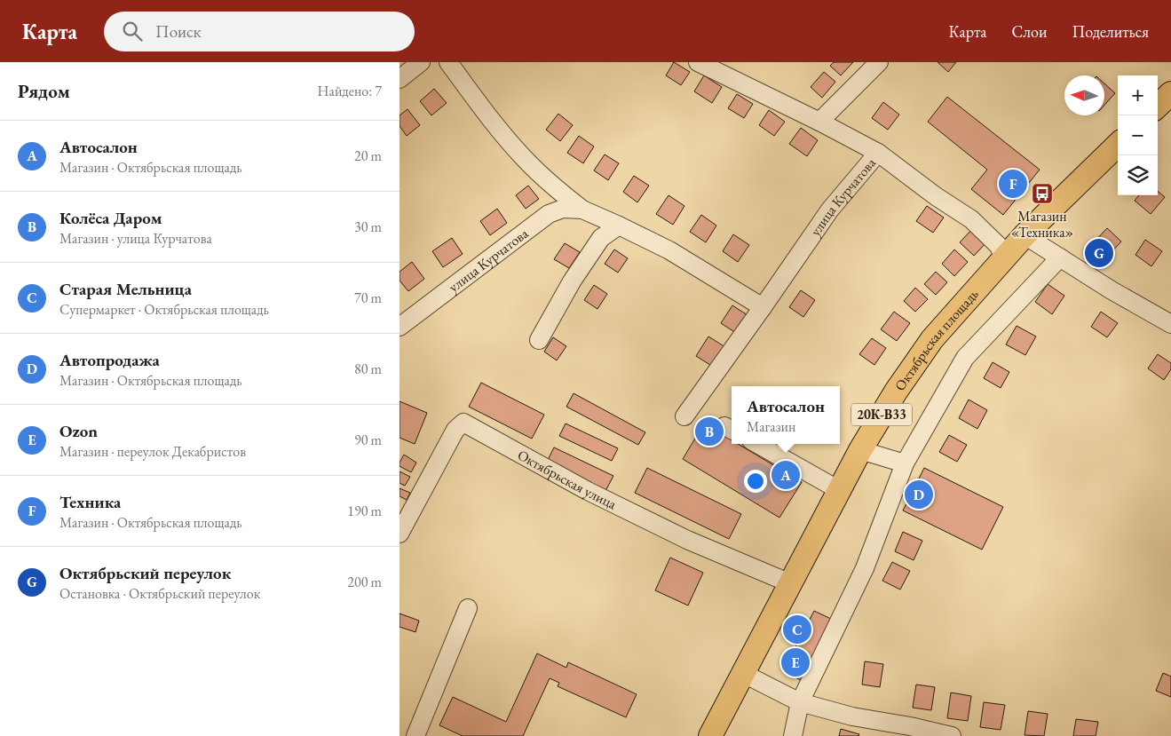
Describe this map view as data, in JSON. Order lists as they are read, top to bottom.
{
  "streets": {
    "main road": ["Октябрьская площадь", "20К-В33"],
    "street": ["улица Курчатова", "Октябрьская улица"]
  },
  "crossings": [
    ["Октябрьская площадь", "Октябрьская улица"]
  ],
  "places": {
    "bus stop": ["Магазин «Техника»"]
  },
  "north": "left",
  "page": {
    "header": "Карта",
    "search": "Поиск",
    "nav": ["Карта", "Слои", "Поделиться"],
    "heading": ["Рядом", "Найдено: 7"],
    "map_buttons": ["+", "−"],
    "list": [
      {
        "mark": "A",
        "name": "Автосалон",
        "note": "Магазин · Октябрьская площадь",
        "value": "20 m"
      },
      {
        "mark": "B",
        "name": "Колёса Даром",
        "note": "Магазин · улица Курчатова",
        "value": "30 m"
      },
      {
        "mark": "C",
        "name": "Старая Мельница",
        "note": "Супермаркет · Октябрьская площадь",
        "value": "70 m"
      },
      {
        "mark": "D",
        "name": "Автопродажа",
        "note": "Магазин · Октябрьская площадь",
        "value": "80 m"
      },
      {
        "mark": "E",
        "name": "Ozon",
        "note": "Магазин · переулок Декабристов",
        "value": "90 m"
      },
      {
        "mark": "F",
        "name": "Техника",
        "note": "Магазин · Октябрьская площадь",
        "value": "190 m"
      },
      {
        "mark": "G",
        "name": "Октябрьский переулок",
        "note": "Остановка · Октябрьский переулок",
        "value": "200 m"
      }
    ],
    "pins": [
      "F",
      "G",
      "B",
      "A",
      "D",
      "C",
      "E"
    ],
    "popup": ["Автосалон", "Магазин"]
  }
}
